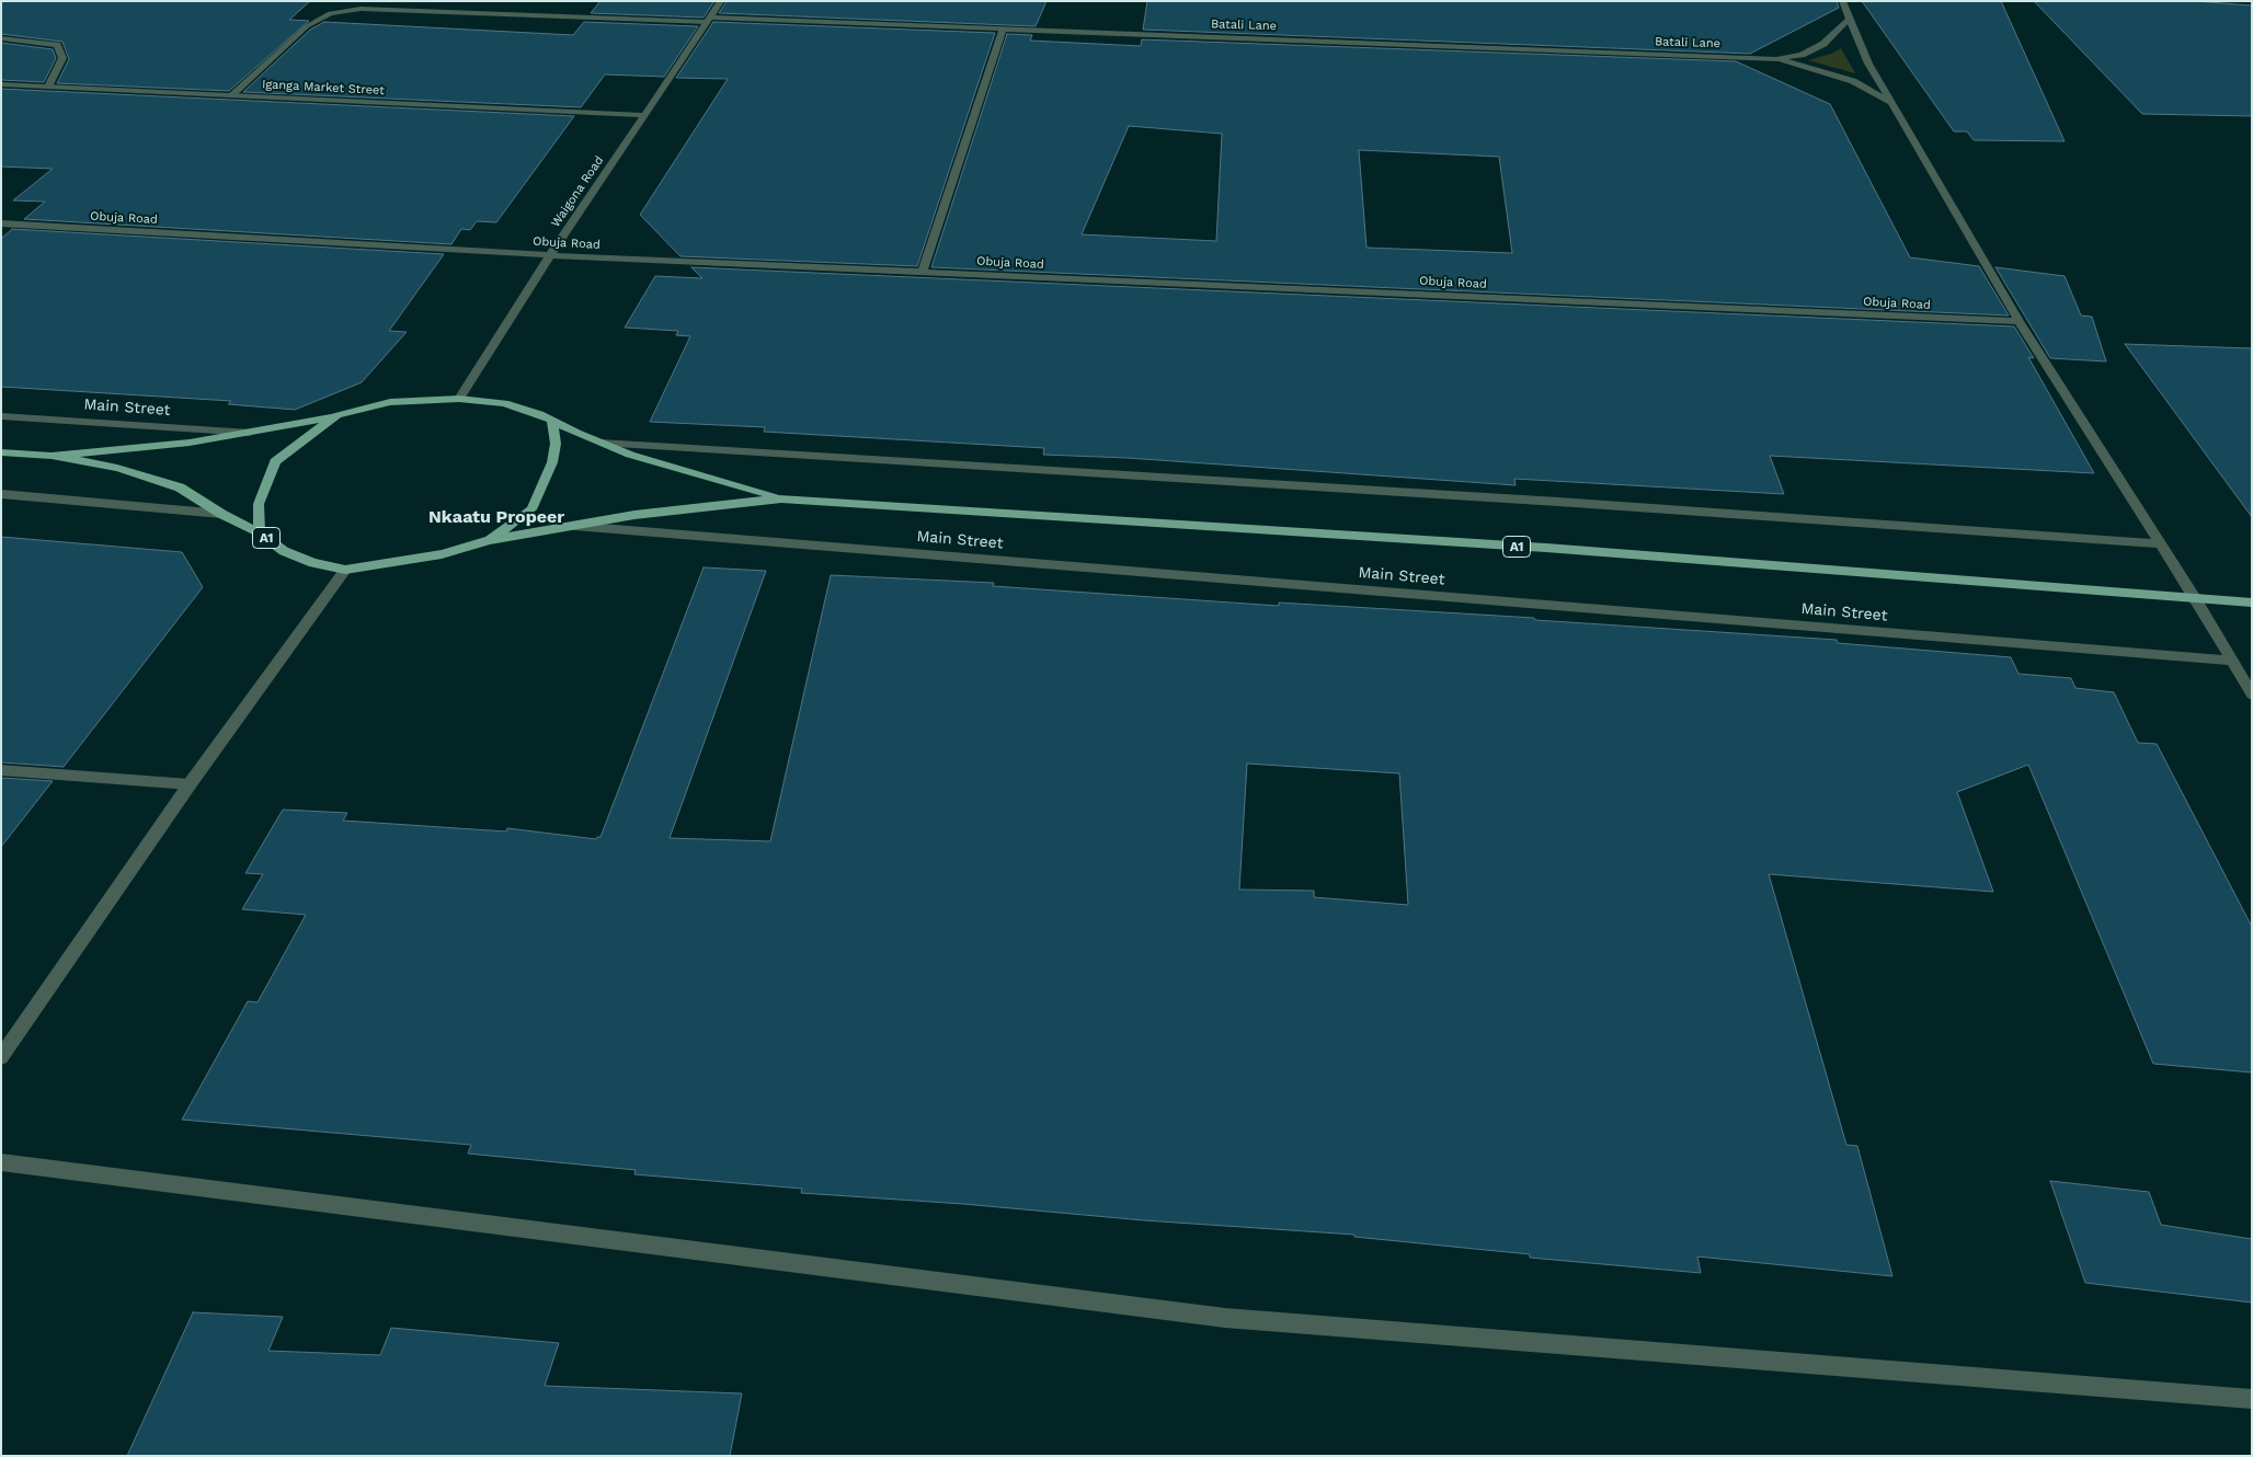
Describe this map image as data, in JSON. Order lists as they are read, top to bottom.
{
  "streets": {
    "main road": ["Main Street", "A1"],
    "street": [
      "Batali Lane",
      "Iganga Market Street",
      "Waigona Road",
      "Obuja Road"
    ]
  },
  "crossings": [
    ["Batali Lane", "Iganga Market Street"],
    ["Batali Lane", "Waigona Road"],
    ["Iganga Market Street", "Waigona Road"],
    ["Waigona Road", "Obuja Road"],
    ["Waigona Road", "Main Street"]
  ],
  "districts": ["Nkaatu Propeer"]
}
